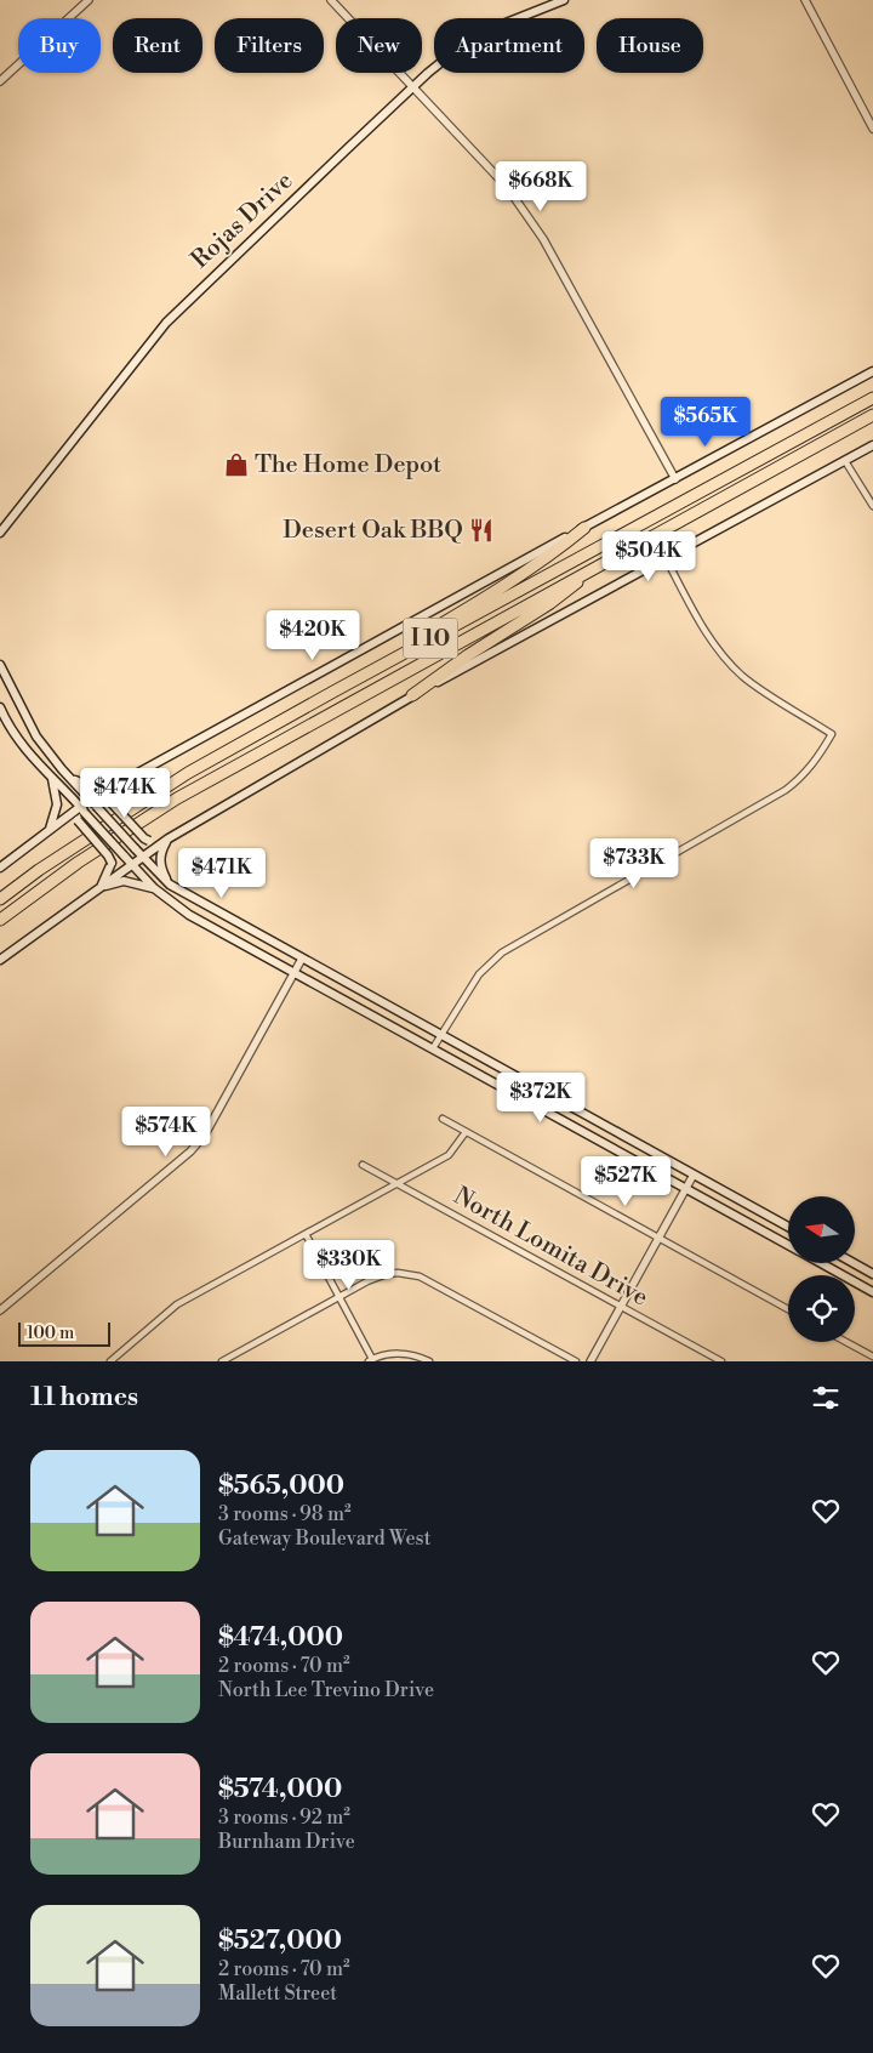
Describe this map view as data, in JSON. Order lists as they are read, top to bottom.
{
  "streets": {
    "highway": ["I 10"],
    "main road": ["Rojas Drive"],
    "street": ["North Lomita Drive"]
  },
  "places": {
    "shop": ["The Home Depot"],
    "restaurant": ["Desert Oak BBQ"]
  },
  "scale_bar": "100 m",
  "north": "left",
  "page": {
    "chip": [
      "Buy",
      "Rent",
      "Filters",
      "New",
      "Apartment",
      "House"
    ],
    "price": [
      "$668K",
      "$565K",
      "$504K",
      "$420K",
      "$474K",
      "$733K",
      "$471K",
      "$372K",
      "$574K",
      "$527K",
      "$330K"
    ],
    "scale": "100 m",
    "heading": "11 homes",
    "list": [
      {
        "name": "$565,000",
        "note": "3 rooms · 98 m² · Gateway Boulevard West"
      },
      {
        "name": "$474,000",
        "note": "2 rooms · 70 m² · North Lee Trevino Drive"
      },
      {
        "name": "$574,000",
        "note": "3 rooms · 92 m² · Burnham Drive"
      },
      {
        "name": "$527,000",
        "note": "2 rooms · 70 m² · Mallett Street"
      }
    ]
  }
}
